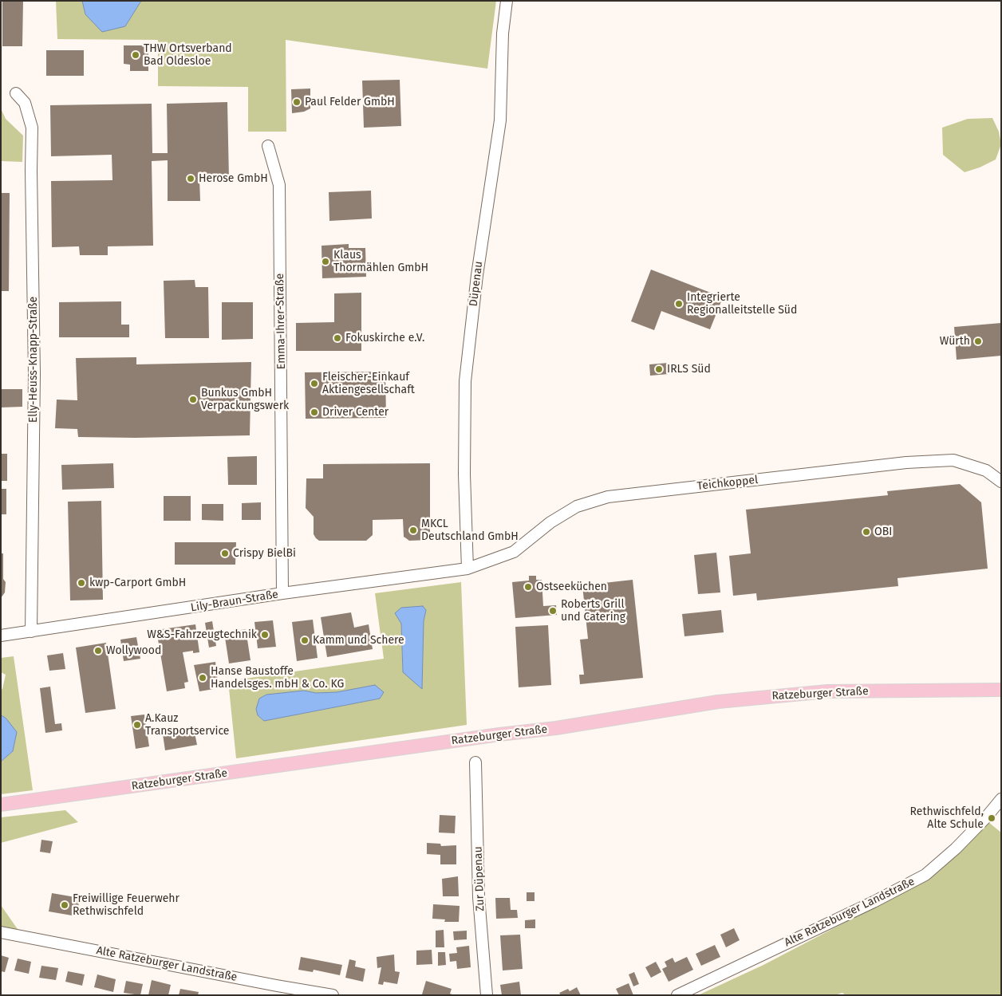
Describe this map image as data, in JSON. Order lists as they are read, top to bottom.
{
  "streets": {
    "main road": ["Ratzeburger Straße"],
    "street": [
      "Düpenau",
      "Emma-Ihrer-Straße",
      "Elly-Heuss-Knapp-Straße",
      "Teichkoppel",
      "Lily-Braun-Straße",
      "Zur Düpenau",
      "Alte Ratzeburger Landstraße"
    ]
  },
  "crossings": [
    ["Düpenau", "Teichkoppel"],
    ["Düpenau", "Lily-Braun-Straße"],
    ["Emma-Ihrer-Straße", "Lily-Braun-Straße"],
    ["Elly-Heuss-Knapp-Straße", "Lily-Braun-Straße"],
    ["Teichkoppel", "Lily-Braun-Straße"]
  ],
  "places": [
    "THW Ortsverband Bad Oldesloe",
    "Paul Felder GmbH",
    "Herose GmbH",
    "Klaus Thormählen GmbH",
    "Integrierte Regionalleitstelle Süd",
    "Fokuskirche e.V.",
    "Würth",
    "IRLS Süd",
    "Fleischer-Einkauf Aktiengesellschaft",
    "Bunkus GmbH Verpackungswerk",
    "Driver Center",
    "MKCL Deutschland GmbH",
    "OBI",
    "Crispy BielBi",
    "kwp-Carport GmbH",
    "Ostseeküchen",
    "Roberts Grill und Catering",
    "W&S-Fahrzeugtechnik",
    "Kamm und Schere",
    "Wollywood",
    "Hanse Baustoffe Handelsges. mbH & Co. KG",
    "A.Kauz Transportservice",
    "Rethwischfeld, Alte Schule",
    "Freiwillige Feuerwehr Rethwischfeld"
  ]
}
